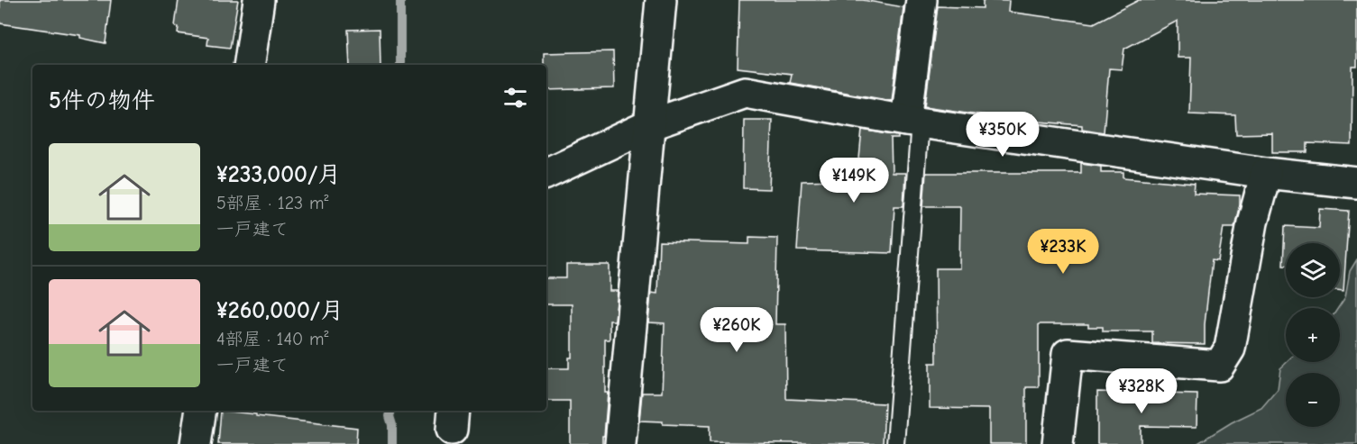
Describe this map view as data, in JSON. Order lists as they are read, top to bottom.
{
  "page": {
    "heading": "5件の物件",
    "price": [
      "¥350K",
      "¥149K",
      "¥233K",
      "¥260K",
      "¥328K"
    ],
    "list": [
      {
        "name": "¥233,000/月",
        "note": "5部屋 · 123 m² · 一戸建て"
      },
      {
        "name": "¥260,000/月",
        "note": "4部屋 · 140 m² · 一戸建て"
      }
    ],
    "map_buttons": ["+", "−"]
  }
}
